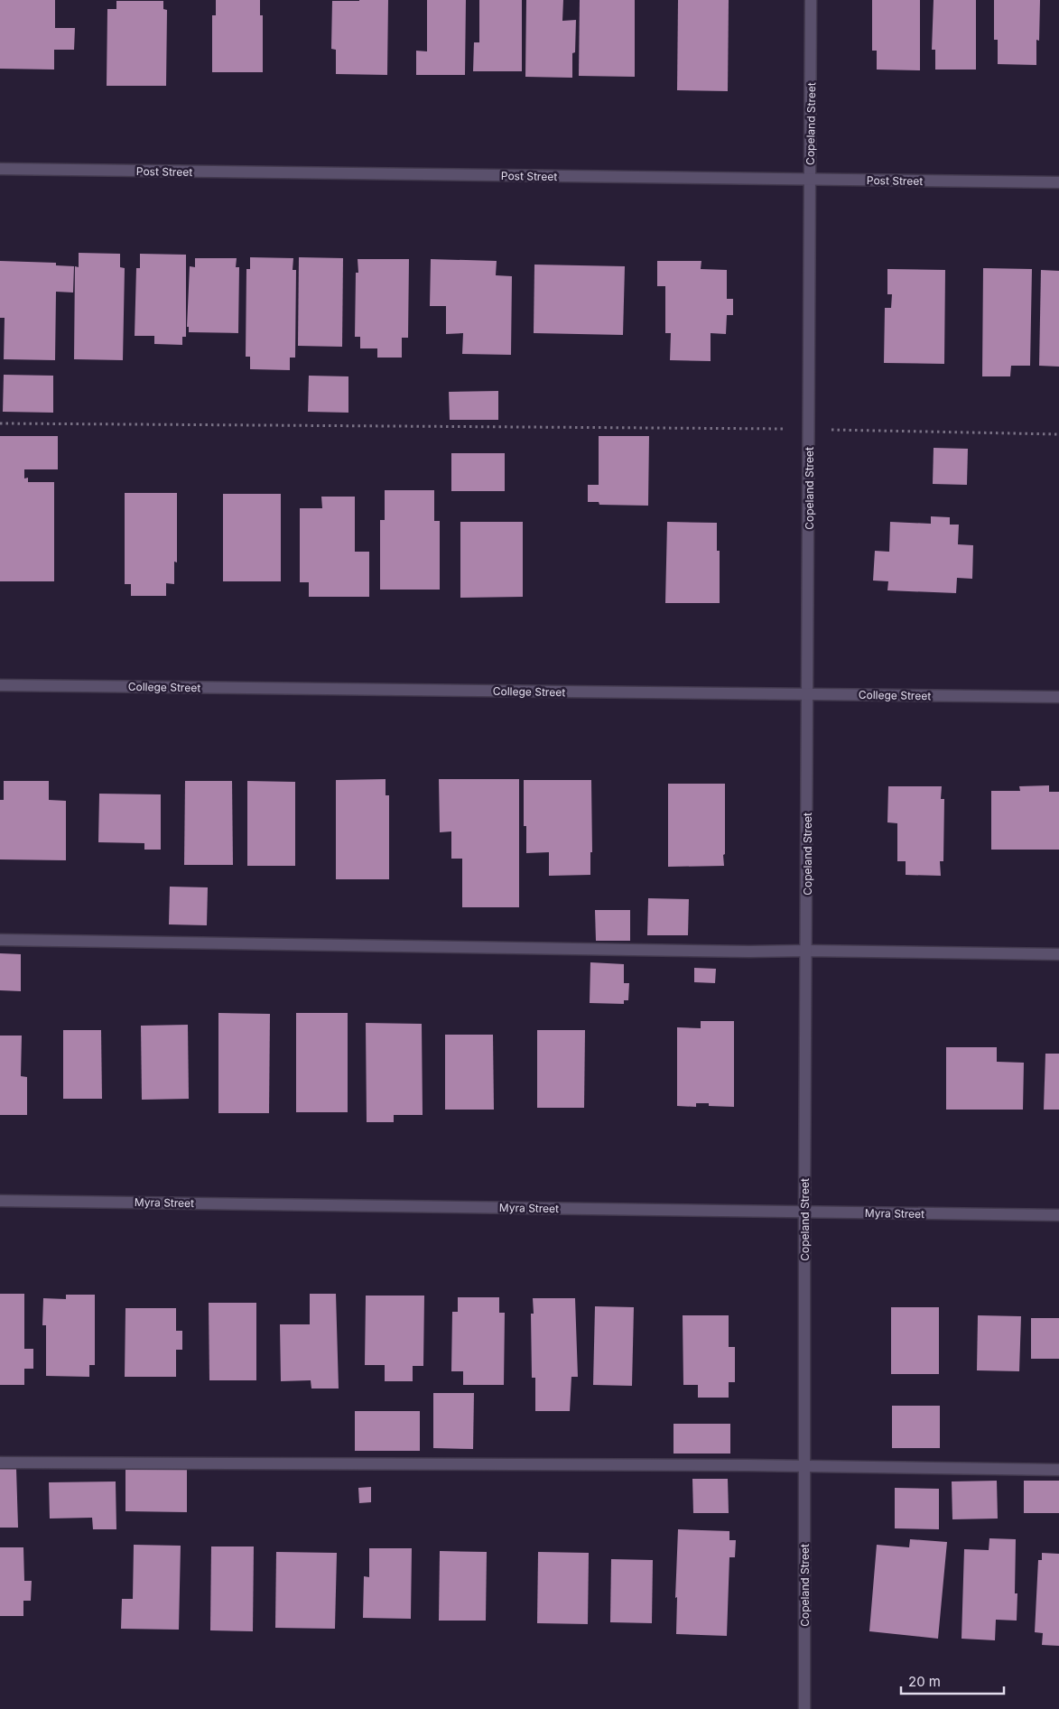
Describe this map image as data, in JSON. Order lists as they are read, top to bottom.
{
  "streets": {
    "street": [
      "Copeland Street",
      "Post Street",
      "College Street",
      "Myra Street"
    ]
  },
  "crossings": [
    ["Copeland Street", "Post Street"],
    ["Copeland Street", "College Street"],
    ["Copeland Street", "Myra Street"]
  ],
  "scale_bar": "20 m"
}
